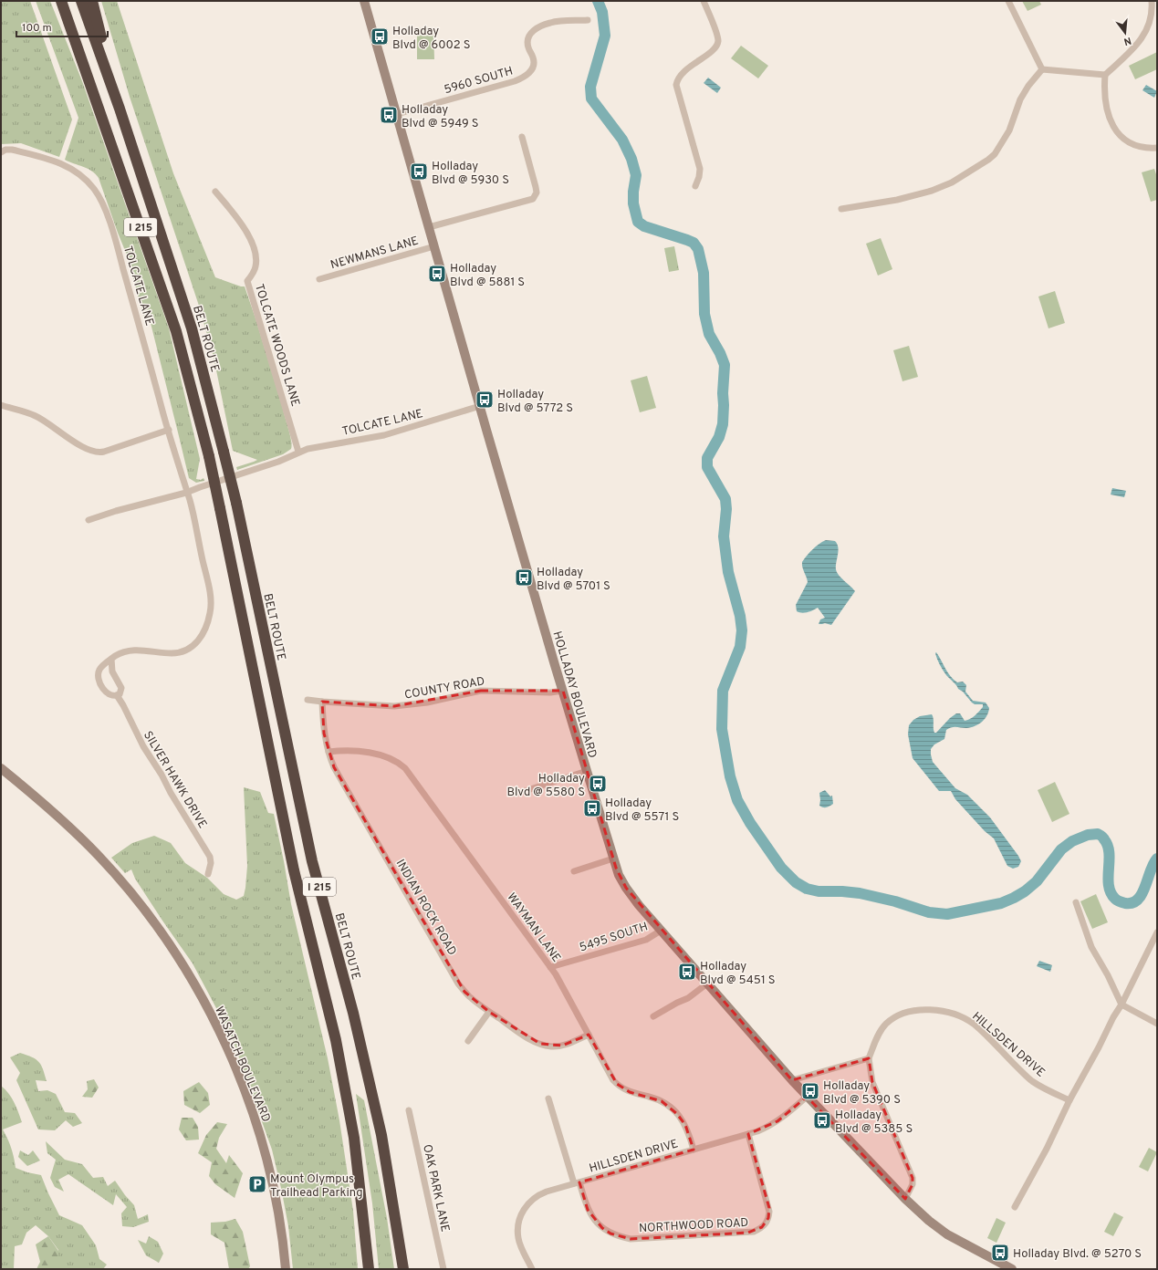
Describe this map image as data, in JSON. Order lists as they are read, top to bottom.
{
  "streets": {
    "highway": ["I 215", "BELT ROUTE"],
    "main road": ["HOLLADAY BOULEVARD", "WASATCH BOULEVARD"],
    "street": [
      "5960 SOUTH",
      "NEWMANS LANE",
      "TOLCATE LANE",
      "TOLCATE WOODS LANE",
      "COUNTY ROAD",
      "SILVER HAWK DRIVE",
      "INDIAN ROCK ROAD",
      "WAYMAN LANE",
      "5495 SOUTH",
      "HILLSDEN DRIVE",
      "OAK PARK LANE",
      "NORTHWOOD ROAD"
    ]
  },
  "crossings": [
    ["5960 SOUTH", "HOLLADAY BOULEVARD"],
    ["NEWMANS LANE", "HOLLADAY BOULEVARD"],
    ["TOLCATE LANE", "TOLCATE WOODS LANE"],
    ["TOLCATE LANE", "HOLLADAY BOULEVARD"],
    ["TOLCATE LANE", "SILVER HAWK DRIVE"],
    ["COUNTY ROAD", "HOLLADAY BOULEVARD"],
    ["COUNTY ROAD", "INDIAN ROCK ROAD"],
    ["HOLLADAY BOULEVARD", "5495 SOUTH"],
    ["HOLLADAY BOULEVARD", "HILLSDEN DRIVE"],
    ["INDIAN ROCK ROAD", "WAYMAN LANE"],
    ["WAYMAN LANE", "5495 SOUTH"],
    ["WAYMAN LANE", "HILLSDEN DRIVE"],
    ["HILLSDEN DRIVE", "NORTHWOOD ROAD"]
  ],
  "places": {
    "bus stop": [
      "Holladay Blvd @ 6002 S",
      "Holladay Blvd @ 5949 S",
      "Holladay Blvd @ 5930 S",
      "Holladay Blvd @ 5881 S",
      "Holladay Blvd @ 5772 S",
      "Holladay Blvd @ 5701 S",
      "Holladay Blvd @ 5580 S",
      "Holladay Blvd @ 5571 S",
      "Holladay Blvd @ 5451 S",
      "Holladay Blvd @ 5390 S",
      "Holladay Blvd @ 5385 S",
      "Holladay Blvd. @ 5270 S"
    ],
    "parking": ["Mount Olympus Trailhead Parking"]
  },
  "scale_bar": "100 m",
  "north": "bottom"
}
